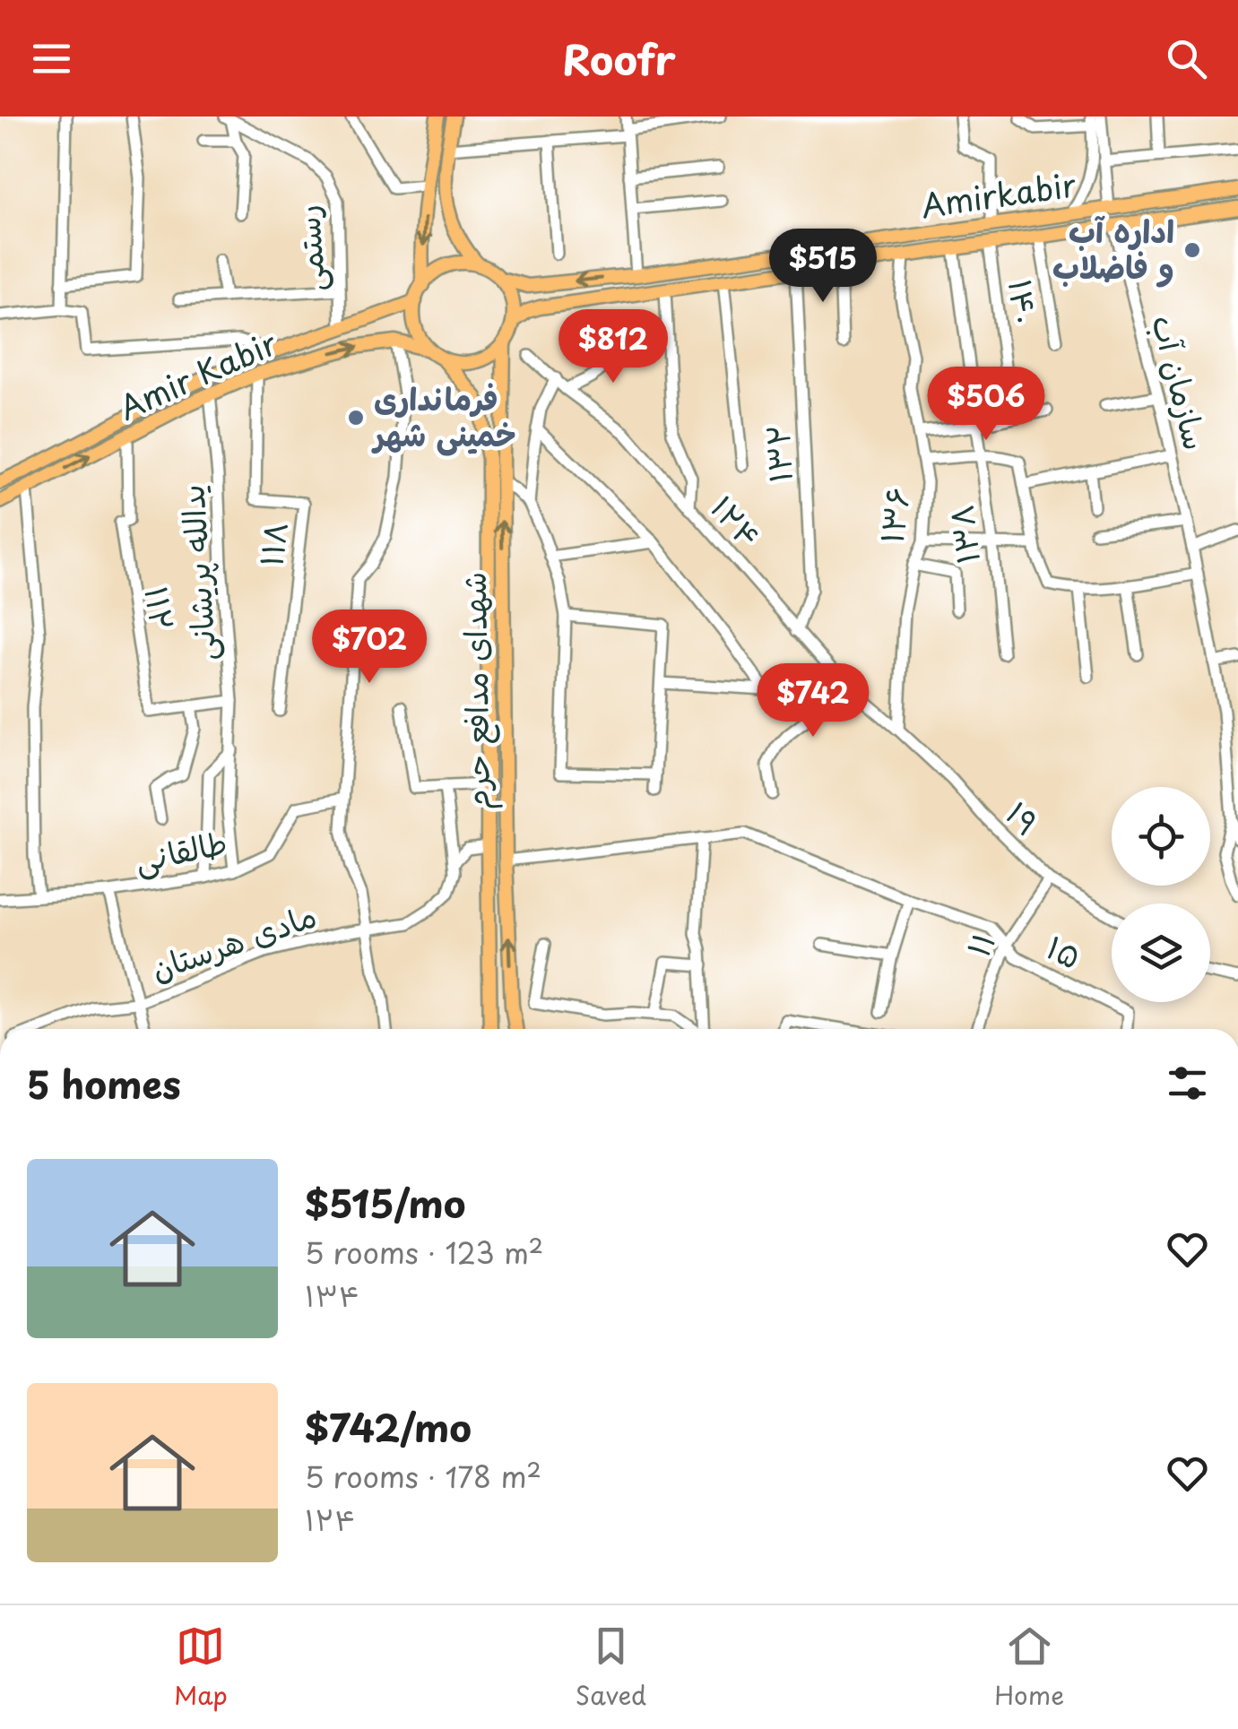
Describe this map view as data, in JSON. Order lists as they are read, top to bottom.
{
  "streets": {
    "main road": ["Amirkabir", "Amir Kabir", "شهدای مدافع حرم"],
    "street": [
      "رستمی",
      "۱۴۰",
      "سازمان آب",
      "۱۳۲",
      "۱۳۶",
      "۱۲۴",
      "۱۳۸",
      "۱۱۸",
      "یدالله پریشانی",
      "۱۱۲",
      "۱۹",
      "طالقانی",
      "مادی هرستان",
      "۱۱",
      "۱۵"
    ]
  },
  "crossings": [
    ["Amirkabir", "Amir Kabir"],
    ["Amirkabir", "شهدای مدافع حرم"],
    ["Amir Kabir", "۱۱۸"],
    ["Amir Kabir", "یدالله پریشانی"],
    ["Amir Kabir", "۱۱۲"],
    ["Amir Kabir", "شهدای مدافع حرم"],
    ["۱۳۲", "۱۲۴"],
    ["۱۳۶", "۱۲۴"],
    ["۱۳۶", "۱۹"],
    ["۱۲۴", "۱۹"],
    ["یدالله پریشانی", "۱۱۲"],
    ["یدالله پریشانی", "طالقانی"],
    ["۱۹", "۱۱"],
    ["۱۱", "۱۵"]
  ],
  "places": ["اداره آب و فاضلاب", "فرمانداری خمینی شهر"],
  "page": {
    "header": "Roofr",
    "price": [
      "$515",
      "$812",
      "$506",
      "$702",
      "$742"
    ],
    "heading": "5 homes",
    "list": [
      {
        "name": "$515/mo",
        "note": "5 rooms · 123 m² · ۱۳۴"
      },
      {
        "name": "$742/mo",
        "note": "5 rooms · 178 m² · ۱۲۴"
      }
    ],
    "tabs": ["Map", "Saved", "Home"]
  }
}
